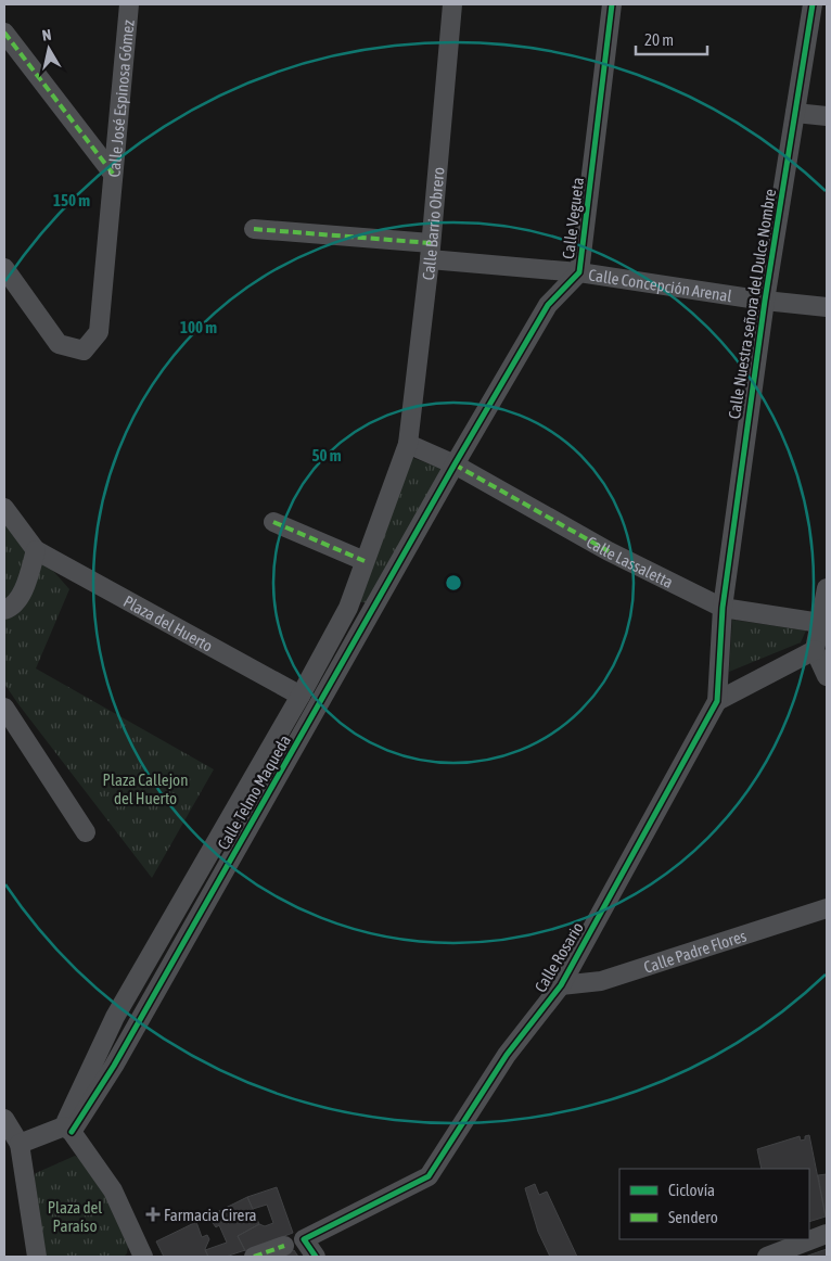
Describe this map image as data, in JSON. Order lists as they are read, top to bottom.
{
  "streets": {
    "street": [
      "Calle José Espinosa Gómez",
      "Calle Vegueta",
      "Calle Barrio Obrero",
      "Calle Concepción Arenal",
      "Calle Nuestra señora del Dulce Nombre",
      "Calle Lassaletta",
      "Plaza del Huerto",
      "Calle Telmo Maqueda",
      "Calle Padre Flores",
      "Calle Rosario"
    ]
  },
  "crossings": [
    ["Calle Vegueta", "Calle Concepción Arenal"],
    ["Calle Vegueta", "Calle Lassaletta"],
    ["Calle Vegueta", "Calle Telmo Maqueda"],
    ["Calle Barrio Obrero", "Calle Concepción Arenal"],
    ["Calle Barrio Obrero", "Calle Lassaletta"],
    ["Calle Barrio Obrero", "Calle Telmo Maqueda"],
    ["Calle Concepción Arenal", "Calle Nuestra señora del Dulce Nombre"],
    ["Calle Nuestra señora del Dulce Nombre", "Calle Lassaletta"],
    ["Calle Nuestra señora del Dulce Nombre", "Calle Rosario"],
    ["Calle Lassaletta", "Calle Telmo Maqueda"],
    ["Calle Lassaletta", "Calle Rosario"],
    ["Plaza del Huerto", "Calle Telmo Maqueda"],
    ["Calle Padre Flores", "Calle Rosario"]
  ],
  "parks": ["Plaza Callejon del Huerto", "Plaza del Paraíso"],
  "places": {
    "health": ["Farmacia Cirera"]
  },
  "legend": ["Ciclovía", "Sendero"],
  "scale_bar": "20 m",
  "north": "top",
  "rings": ["150 m", "100 m", "50 m"]
}
